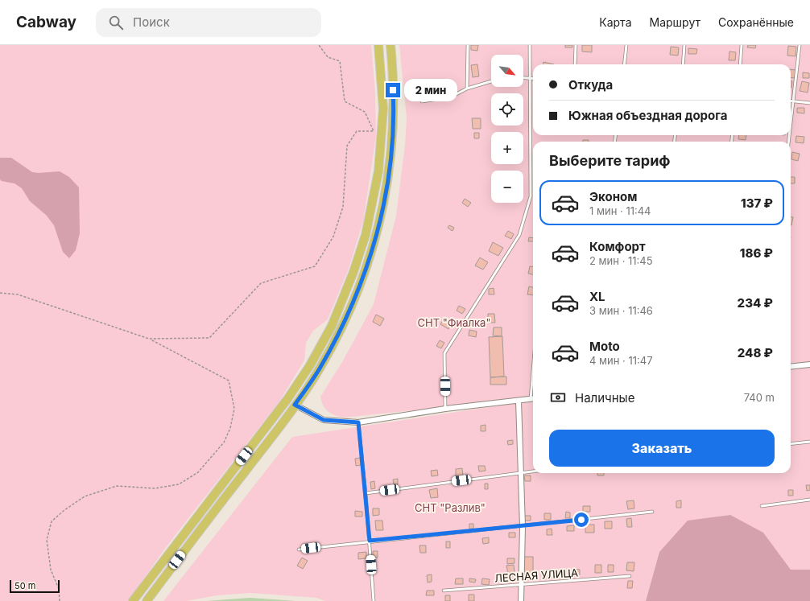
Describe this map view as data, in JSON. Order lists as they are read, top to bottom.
{
  "streets": {
    "lane": ["ЛЕСНАЯ УЛИЦА"]
  },
  "parks": ["СНТ \"Фиалка\"", "СНТ \"Разлив\""],
  "scale_bar": "50 m",
  "north": "bottom right",
  "page": {
    "header": "Cabway",
    "search": "Поиск",
    "nav": ["Карта", "Маршрут", "Сохранённые"],
    "map_buttons": ["+", "−"],
    "banner": ["Откуда", "Южная объездная дорога"],
    "bubble": "2 мин",
    "heading": "Выберите тариф",
    "list": [
      {
        "name": "Эконом",
        "note": "1 мин · 11:44",
        "value": "137 ₽"
      },
      {
        "name": "Комфорт",
        "note": "2 мин · 11:45",
        "value": "186 ₽"
      },
      {
        "name": "XL",
        "note": "3 мин · 11:46",
        "value": "234 ₽"
      },
      {
        "name": "Moto",
        "note": "4 мин · 11:47",
        "value": "248 ₽"
      }
    ],
    "pay": ["Наличные", "740 m"],
    "buttons": "Заказать",
    "scale": "50 m"
  }
}
